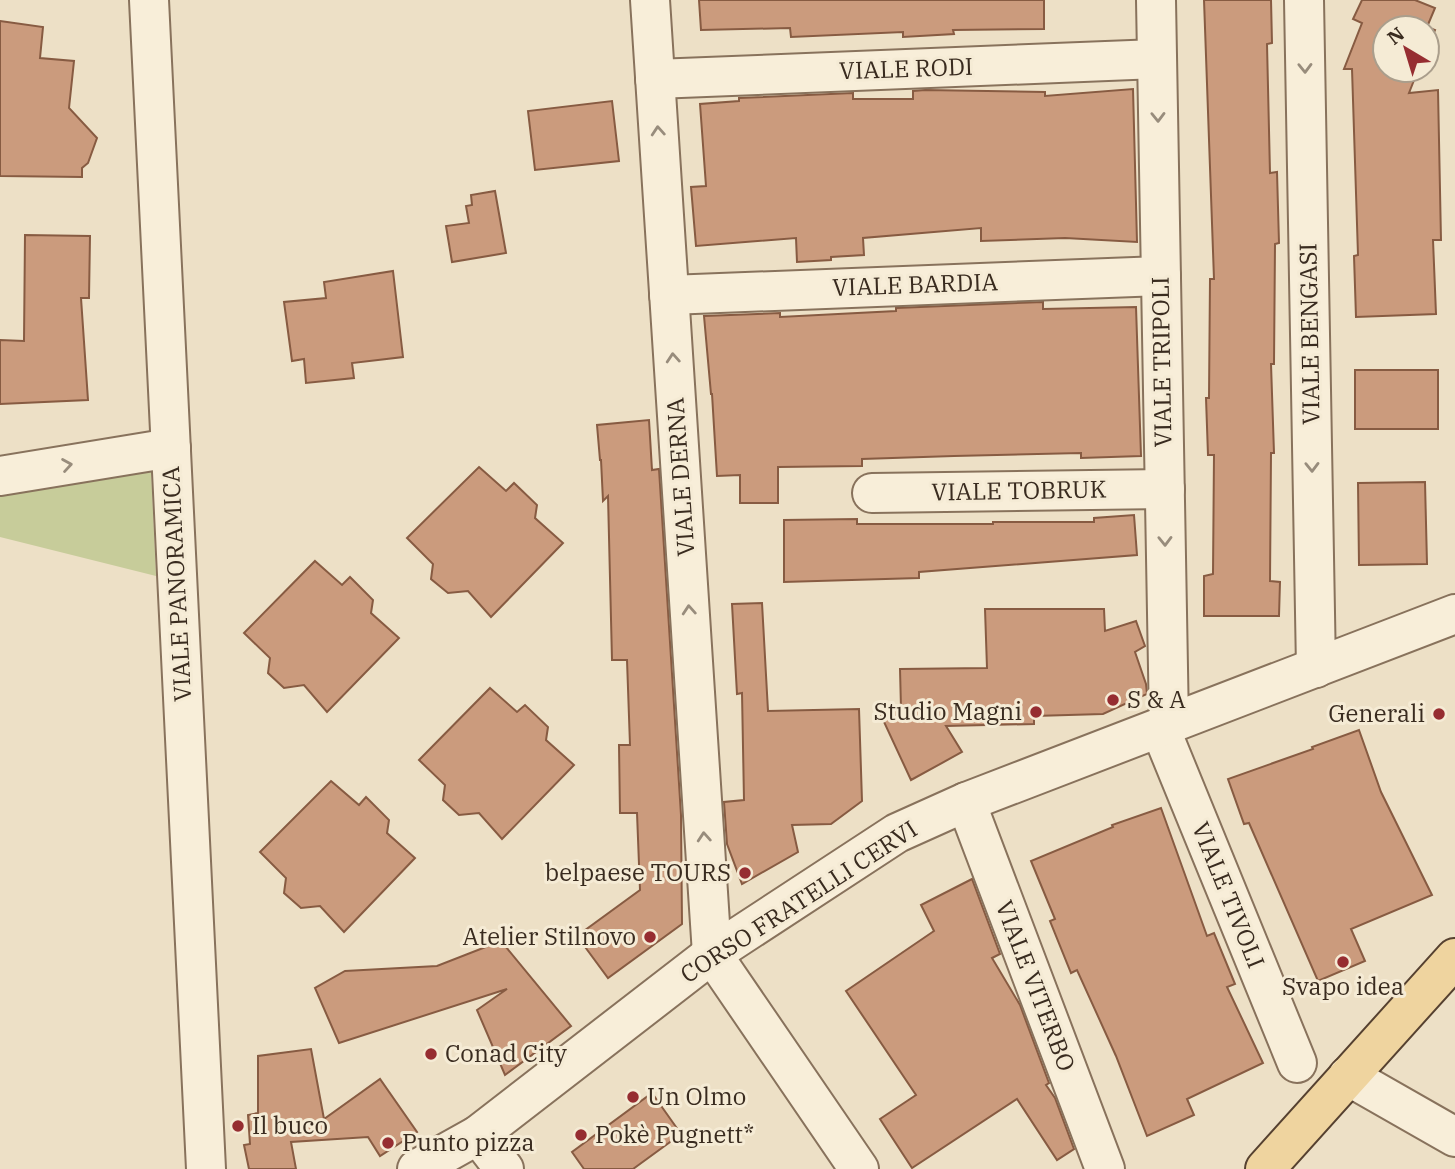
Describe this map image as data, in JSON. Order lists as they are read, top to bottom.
{
  "streets": {
    "street": [
      "VIALE RODI",
      "VIALE BARDIA",
      "VIALE BENGASI",
      "VIALE TRIPOLI",
      "VIALE DERNA",
      "VIALE TOBRUK",
      "VIALE PANORAMICA",
      "VIALE TIVOLI",
      "CORSO FRATELLI CERVI",
      "VIALE VITERBO"
    ]
  },
  "crossings": [
    ["VIALE RODI", "VIALE TRIPOLI"],
    ["VIALE RODI", "VIALE DERNA"],
    ["VIALE BARDIA", "VIALE TRIPOLI"],
    ["VIALE BARDIA", "VIALE DERNA"],
    ["VIALE BENGASI", "CORSO FRATELLI CERVI"],
    ["VIALE TRIPOLI", "VIALE TOBRUK"],
    ["VIALE TRIPOLI", "VIALE TIVOLI"],
    ["VIALE TRIPOLI", "CORSO FRATELLI CERVI"],
    ["VIALE DERNA", "CORSO FRATELLI CERVI"],
    ["VIALE TIVOLI", "CORSO FRATELLI CERVI"],
    ["CORSO FRATELLI CERVI", "VIALE VITERBO"]
  ],
  "one_way": ["VIALE BENGASI", "VIALE TRIPOLI", "VIALE DERNA"],
  "places": [
    "S & A",
    "Studio Magni",
    "Generali",
    "belpaese TOURS",
    "Atelier Stilnovo",
    "Svapo idea",
    "Conad City",
    "Un Olmo",
    "Il buco",
    "Pokè Pugnett*",
    "Punto pizza"
  ],
  "north": "top left"
}
